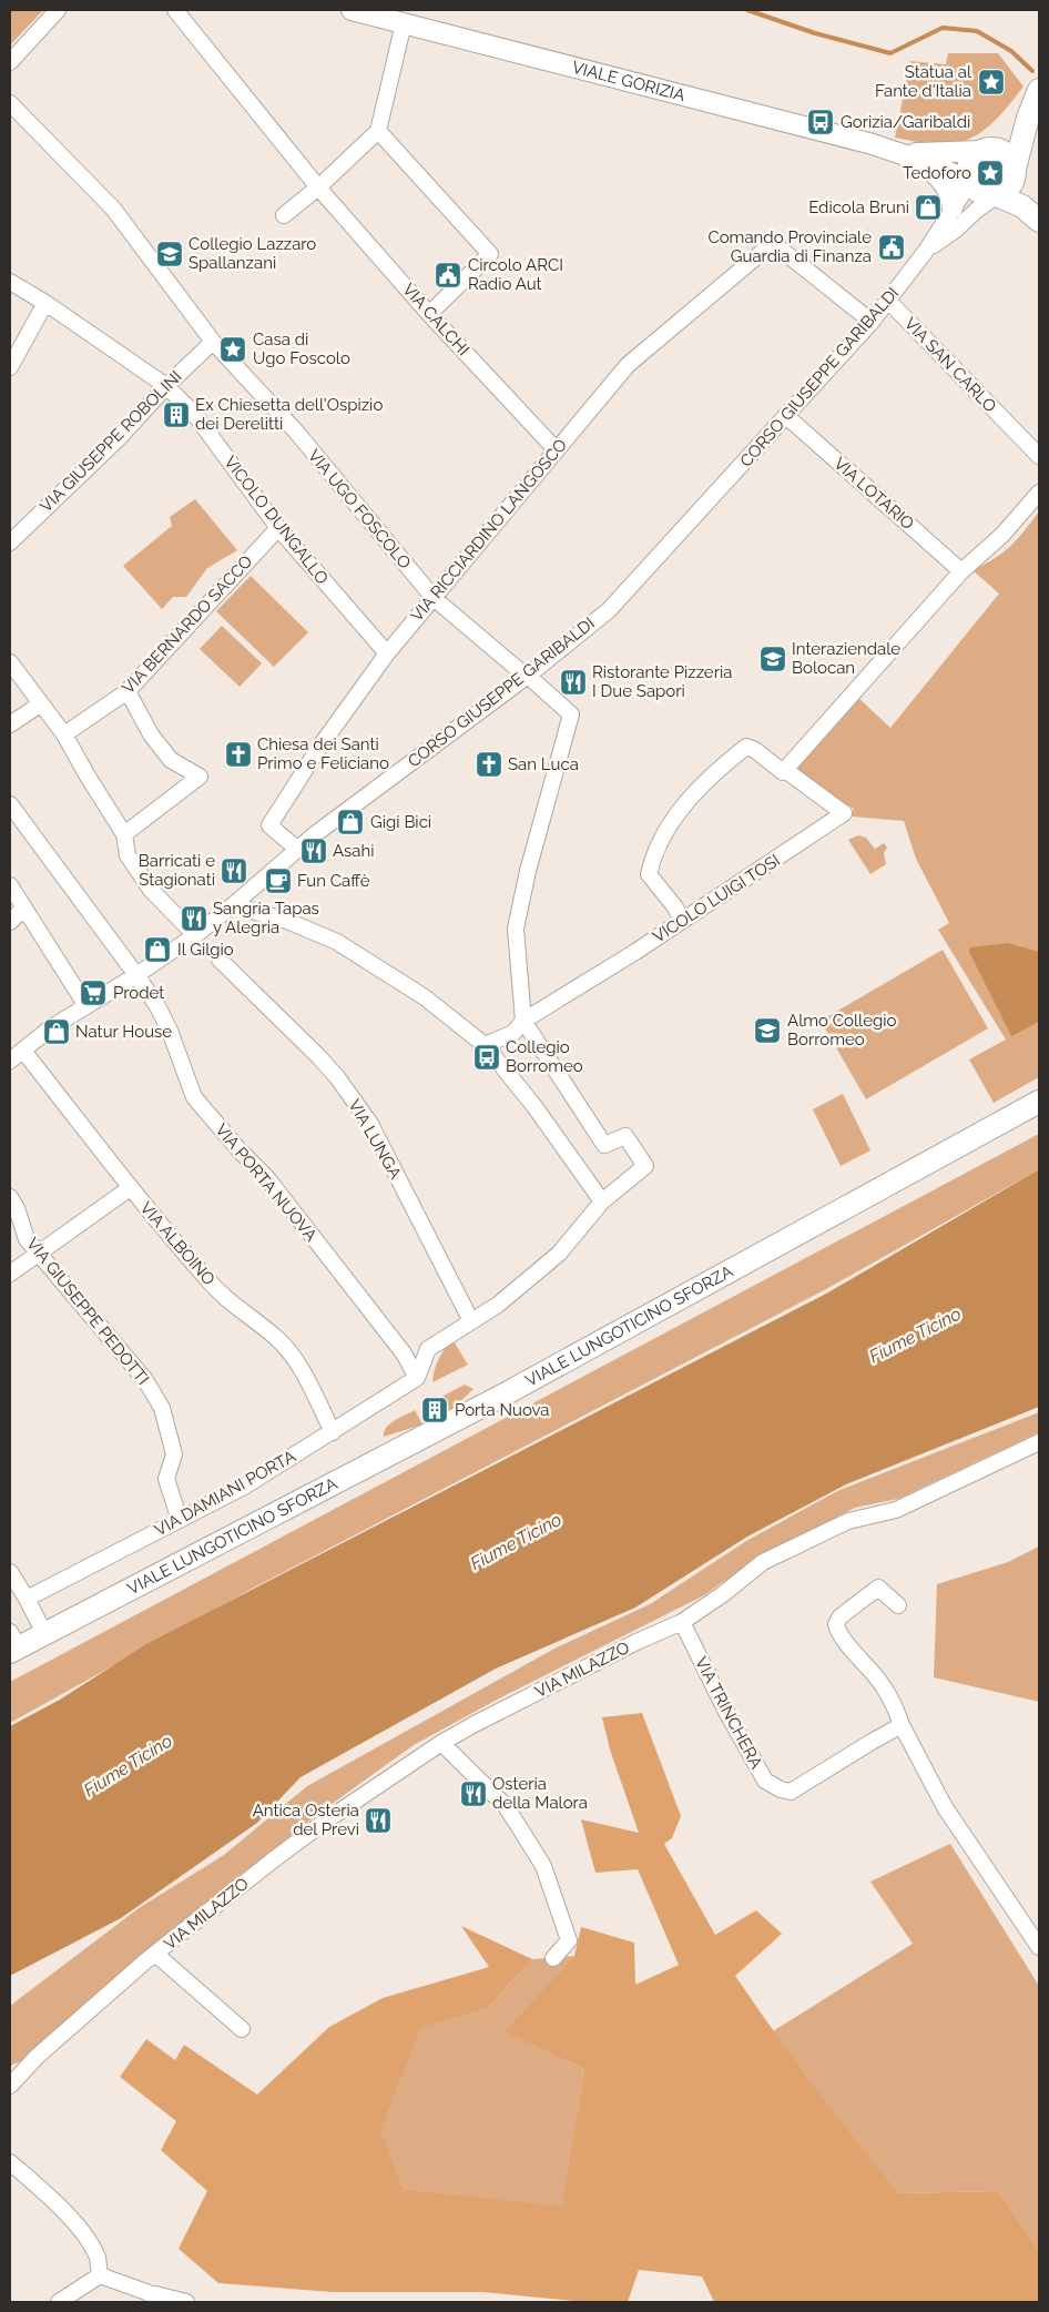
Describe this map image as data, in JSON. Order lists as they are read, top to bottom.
{
  "streets": {
    "main road": ["VIALE LUNGOTICINO SFORZA"],
    "street": [
      "VIALE GORIZIA",
      "VIA CALCHI",
      "VIA SAN CARLO",
      "CORSO GIUSEPPE GARIBALDI",
      "VIA GIUSEPPE ROBOLINI",
      "VIA LOTARIO",
      "VIA UGO FOSCOLO",
      "VICOLO DUNGALLO",
      "VIA RICCIARDINO LANGOSCO",
      "VIA BERNARDO SACCO",
      "VICOLO LUIGI TOSI",
      "VIA LUNGA",
      "VIA PORTA NUOVA",
      "VIA ALBOINO",
      "VIA GIUSEPPE PEDOTTI",
      "VIA DAMIANI PORTA",
      "VIA MILAZZO",
      "VIA TRINCHERA"
    ]
  },
  "crossings": [
    ["VIALE GORIZIA", "CORSO GIUSEPPE GARIBALDI"],
    ["VIA CALCHI", "VIA RICCIARDINO LANGOSCO"],
    ["VIA SAN CARLO", "CORSO GIUSEPPE GARIBALDI"],
    ["CORSO GIUSEPPE GARIBALDI", "VIA LOTARIO"],
    ["CORSO GIUSEPPE GARIBALDI", "VIA UGO FOSCOLO"],
    ["CORSO GIUSEPPE GARIBALDI", "VIA RICCIARDINO LANGOSCO"],
    ["CORSO GIUSEPPE GARIBALDI", "VIA PORTA NUOVA"],
    ["CORSO GIUSEPPE GARIBALDI", "VIA ALBOINO"],
    ["VIA GIUSEPPE ROBOLINI", "VIA UGO FOSCOLO"],
    ["VIA GIUSEPPE ROBOLINI", "VICOLO DUNGALLO"],
    ["VIA UGO FOSCOLO", "VIA RICCIARDINO LANGOSCO"],
    ["VIA UGO FOSCOLO", "VICOLO LUIGI TOSI"],
    ["VICOLO DUNGALLO", "VIA RICCIARDINO LANGOSCO"],
    ["VICOLO DUNGALLO", "VIA BERNARDO SACCO"],
    ["VIA PORTA NUOVA", "VIA DAMIANI PORTA"],
    ["VIA ALBOINO", "VIA DAMIANI PORTA"],
    ["VIA GIUSEPPE PEDOTTI", "VIA DAMIANI PORTA"],
    ["VIA MILAZZO", "VIA TRINCHERA"]
  ],
  "water": ["Fiume Ticino"],
  "places": {
    "place": ["Statua al Fante d'Italia", "Tedoforo", "Casa di Ugo Foscolo"],
    "bus stop": ["Gorizia/Garibaldi", "Collegio Borromeo"],
    "shop": [
      "Edicola Bruni",
      "Gigi Bici",
      "Il Gilgio",
      "Natur House"
    ],
    "public building": ["Comando Provinciale Guardia di Finanza", "Circolo ARCI Radio Aut"],
    "school or university": ["Collegio Lazzaro Spallanzani", "Interaziendale Bolocan", "Almo Collegio Borromeo"],
    "building": ["Ex Chiesetta dell'Ospizio dei Derelitti", "Porta Nuova"],
    "restaurant": [
      "Ristorante Pizzeria I Due Sapori",
      "Asahi",
      "Barricati e Stagionati",
      "Sangria Tapas y Alegria",
      "Osteria della Malora",
      "Antica Osteria del Previ"
    ],
    "church": ["Chiesa dei Santi Primo e Feliciano", "San Luca"],
    "cafe": ["Fun Caffè"],
    "supermarket": ["Prodet"]
  }
}
